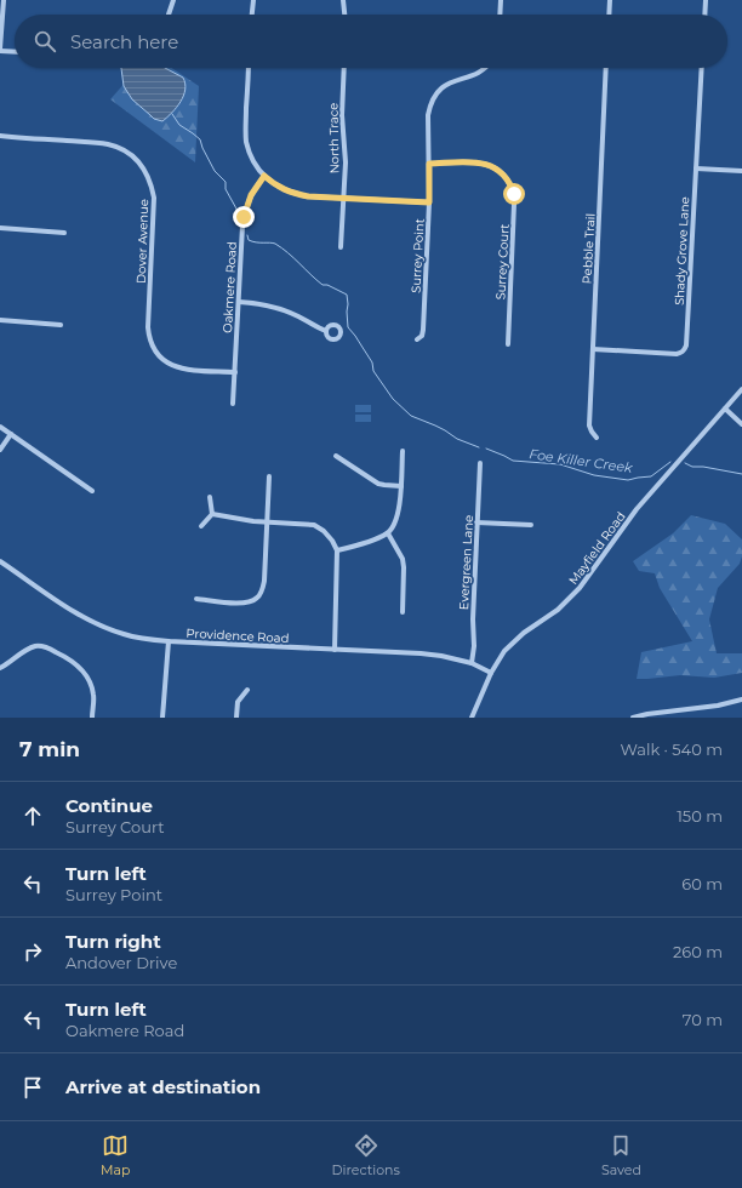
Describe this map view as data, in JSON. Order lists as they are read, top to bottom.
{
  "streets": {
    "street": [
      "North Trace",
      "Dover Avenue",
      "Pebble Trail",
      "Shady Grove Lane",
      "Surrey Point",
      "Surrey Court",
      "Oakmere Road",
      "Mayfield Road",
      "Evergreen Lane",
      "Providence Road"
    ]
  },
  "crossings": [
    ["Dover Avenue", "Oakmere Road"],
    ["Pebble Trail", "Shady Grove Lane"],
    ["Surrey Point", "Surrey Court"],
    ["Mayfield Road", "Providence Road"],
    ["Evergreen Lane", "Providence Road"]
  ],
  "water": ["Foe Killer Creek"],
  "page": {
    "search": "Search here",
    "heading": ["7 min", "Walk · 540 m"],
    "list": [
      ["Continue", "Surrey Court", "150 m"],
      ["Turn left", "Surrey Point", "60 m"],
      ["Turn right", "Andover Drive", "260 m"],
      ["Turn left", "Oakmere Road", "70 m"],
      "Arrive at destination"
    ],
    "nav": ["Map", "Directions", "Saved"]
  }
}
